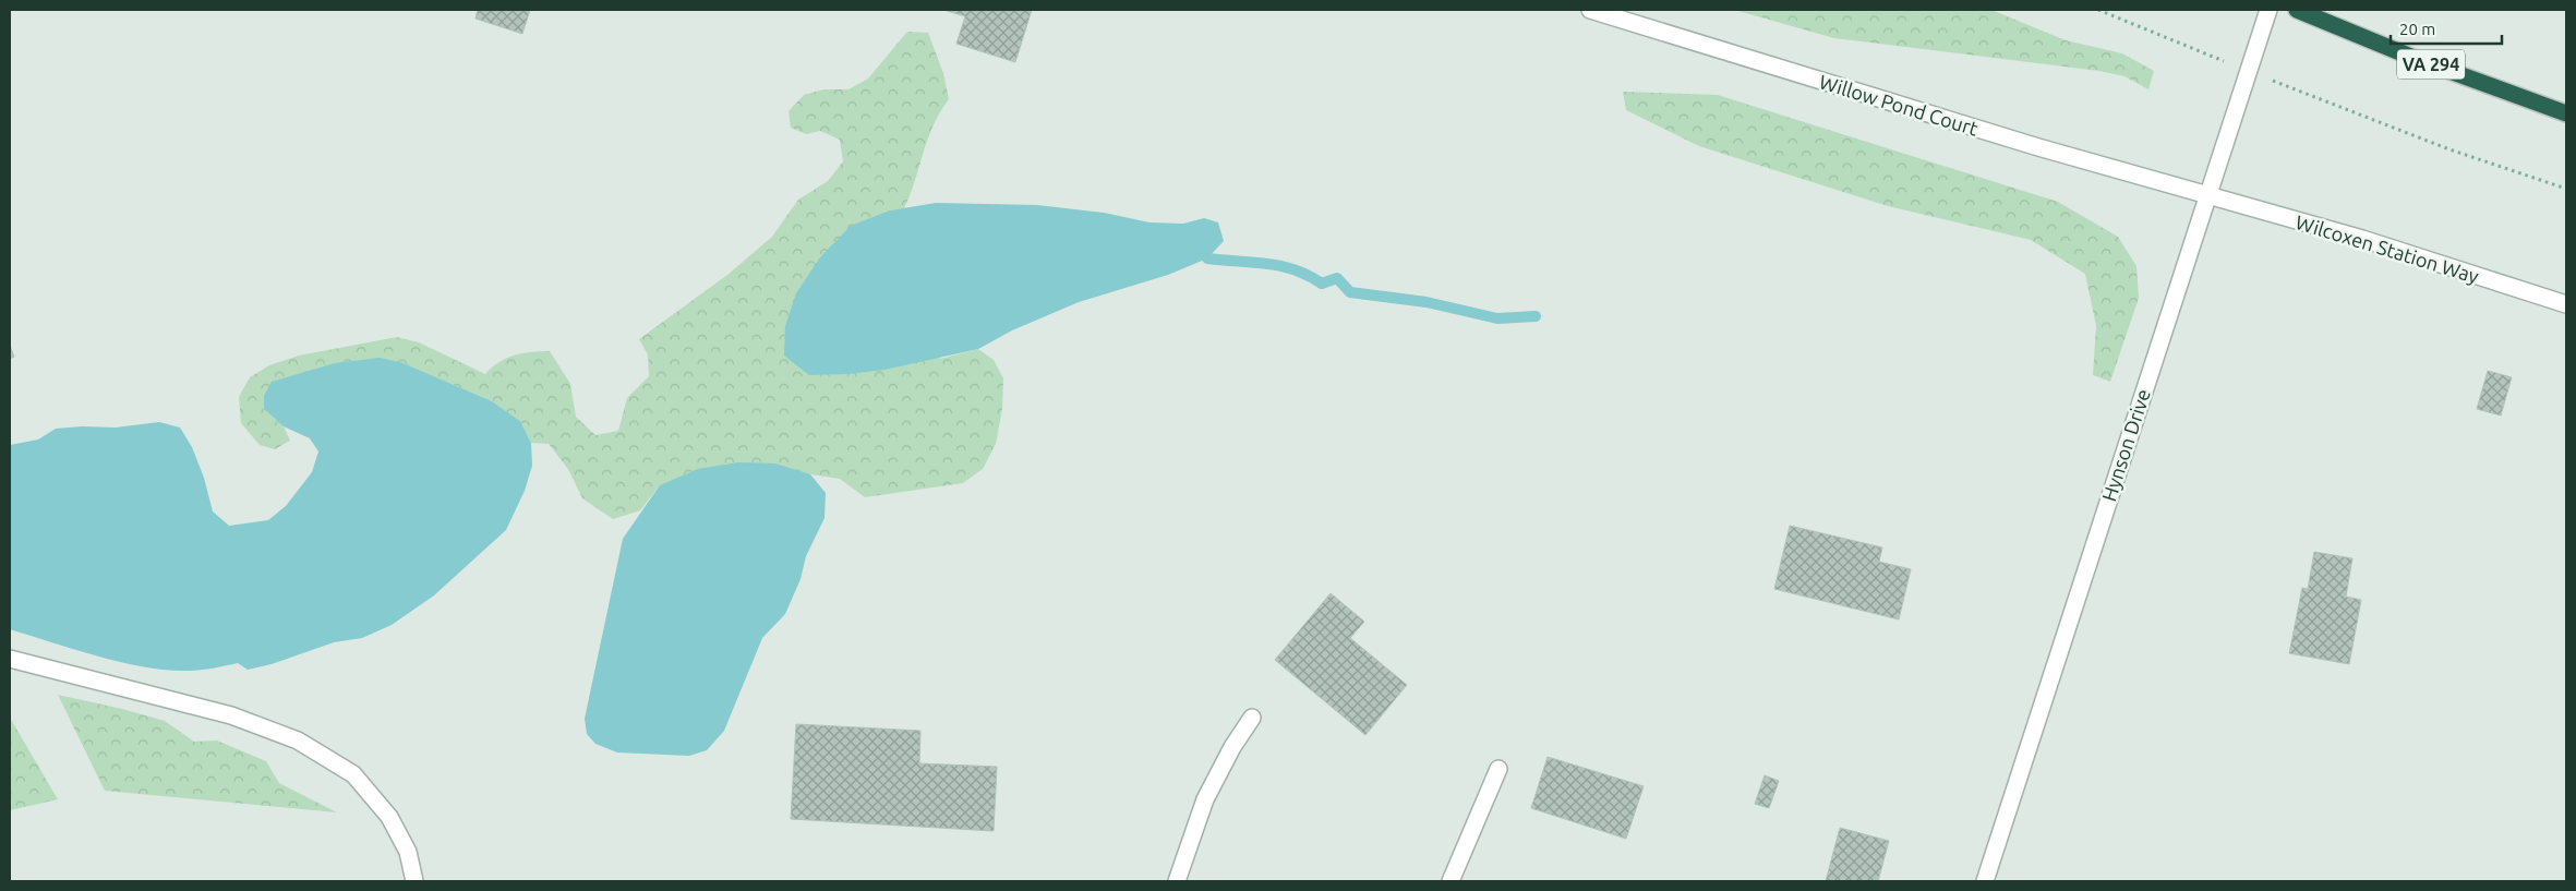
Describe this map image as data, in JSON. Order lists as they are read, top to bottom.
{
  "streets": {
    "highway": ["VA 294"],
    "street": ["Willow Pond Court", "Wilcoxen Station Way", "Hynson Drive"]
  },
  "crossings": [
    ["Willow Pond Court", "Wilcoxen Station Way"],
    ["Willow Pond Court", "Hynson Drive"],
    ["Wilcoxen Station Way", "Hynson Drive"]
  ],
  "scale_bar": "20 m"
}
